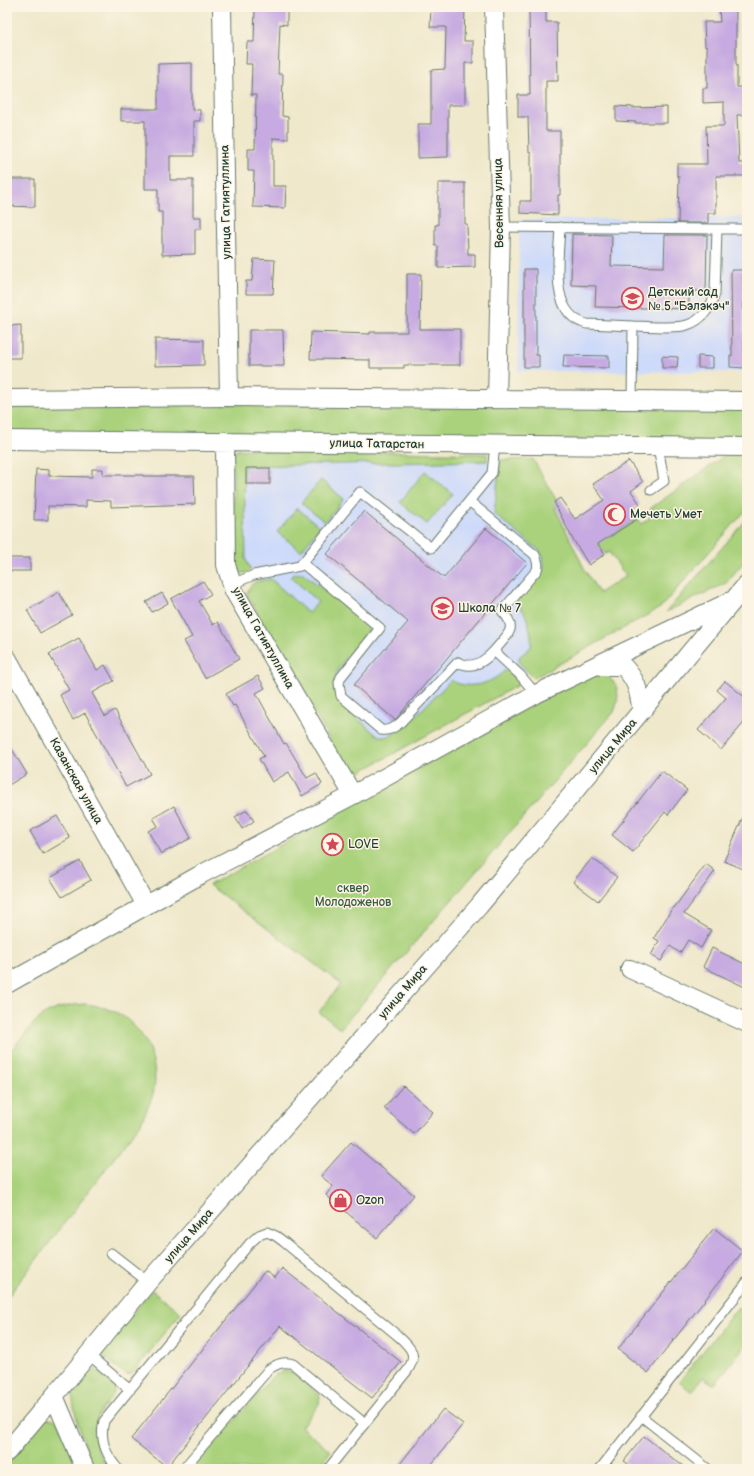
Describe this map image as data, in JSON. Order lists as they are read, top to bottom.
{
  "streets": {
    "street": [
      "улица Гатиятуллина",
      "Весенняя улица",
      "улица Татарстан",
      "улица Мира",
      "Казанская улица"
    ]
  },
  "crossings": [
    ["улица Гатиятуллина", "улица Татарстан"]
  ],
  "parks": ["сквер Молодоженов"],
  "places": {
    "school or university": ["Детский сад № 5 \"Бэлэкэч\"", "Школа № 7"],
    "mosque": ["Мечеть Умет"],
    "place": ["LOVE"],
    "shop": ["Ozon"]
  }
}
